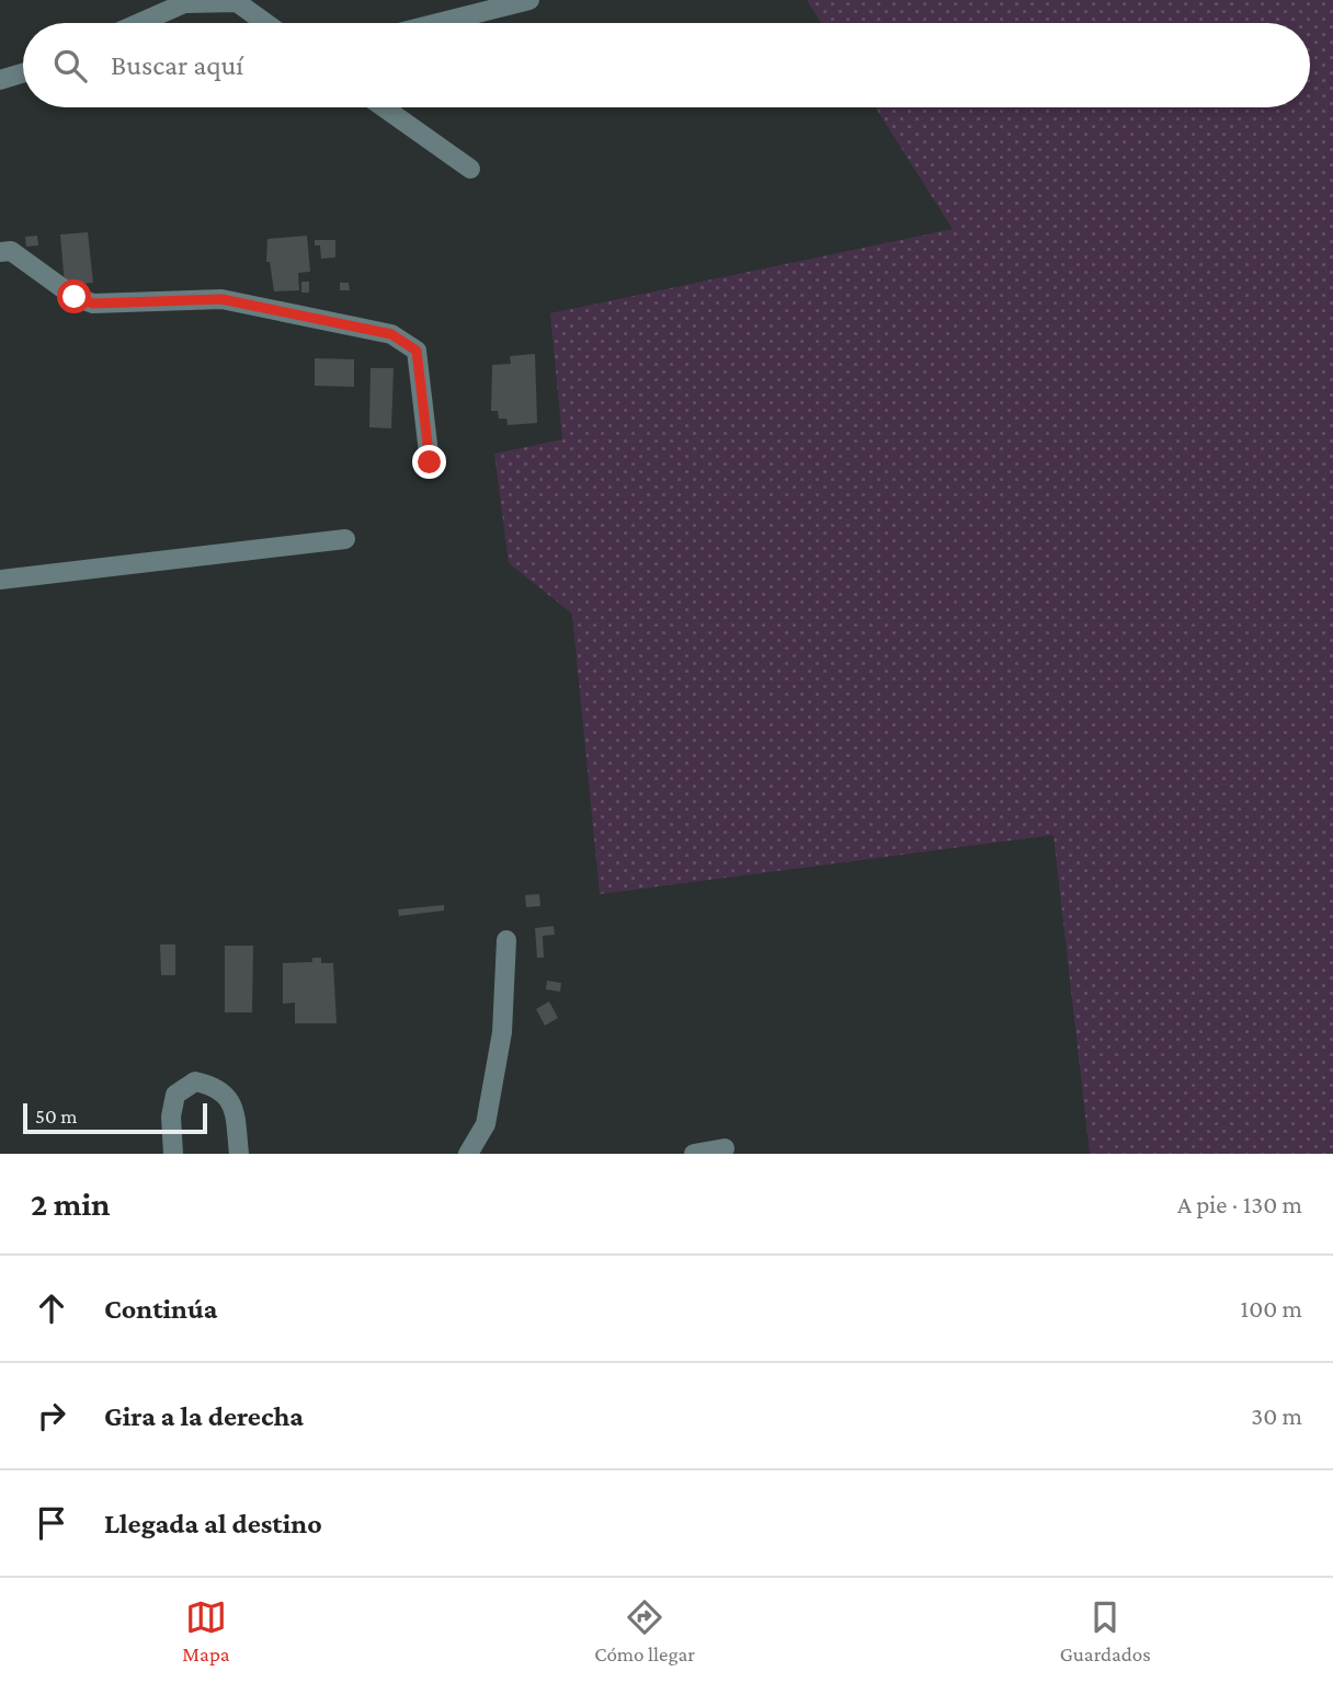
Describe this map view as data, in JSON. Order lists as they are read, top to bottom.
{
  "scale_bar": "50 m",
  "page": {
    "search": "Buscar aquí",
    "scale": "50 m",
    "heading": ["2 min", "A pie · 130 m"],
    "list": [
      ["Continúa", "100 m"],
      ["Gira a la derecha", "30 m"],
      "Llegada al destino"
    ],
    "nav": ["Mapa", "Cómo llegar", "Guardados"]
  }
}
